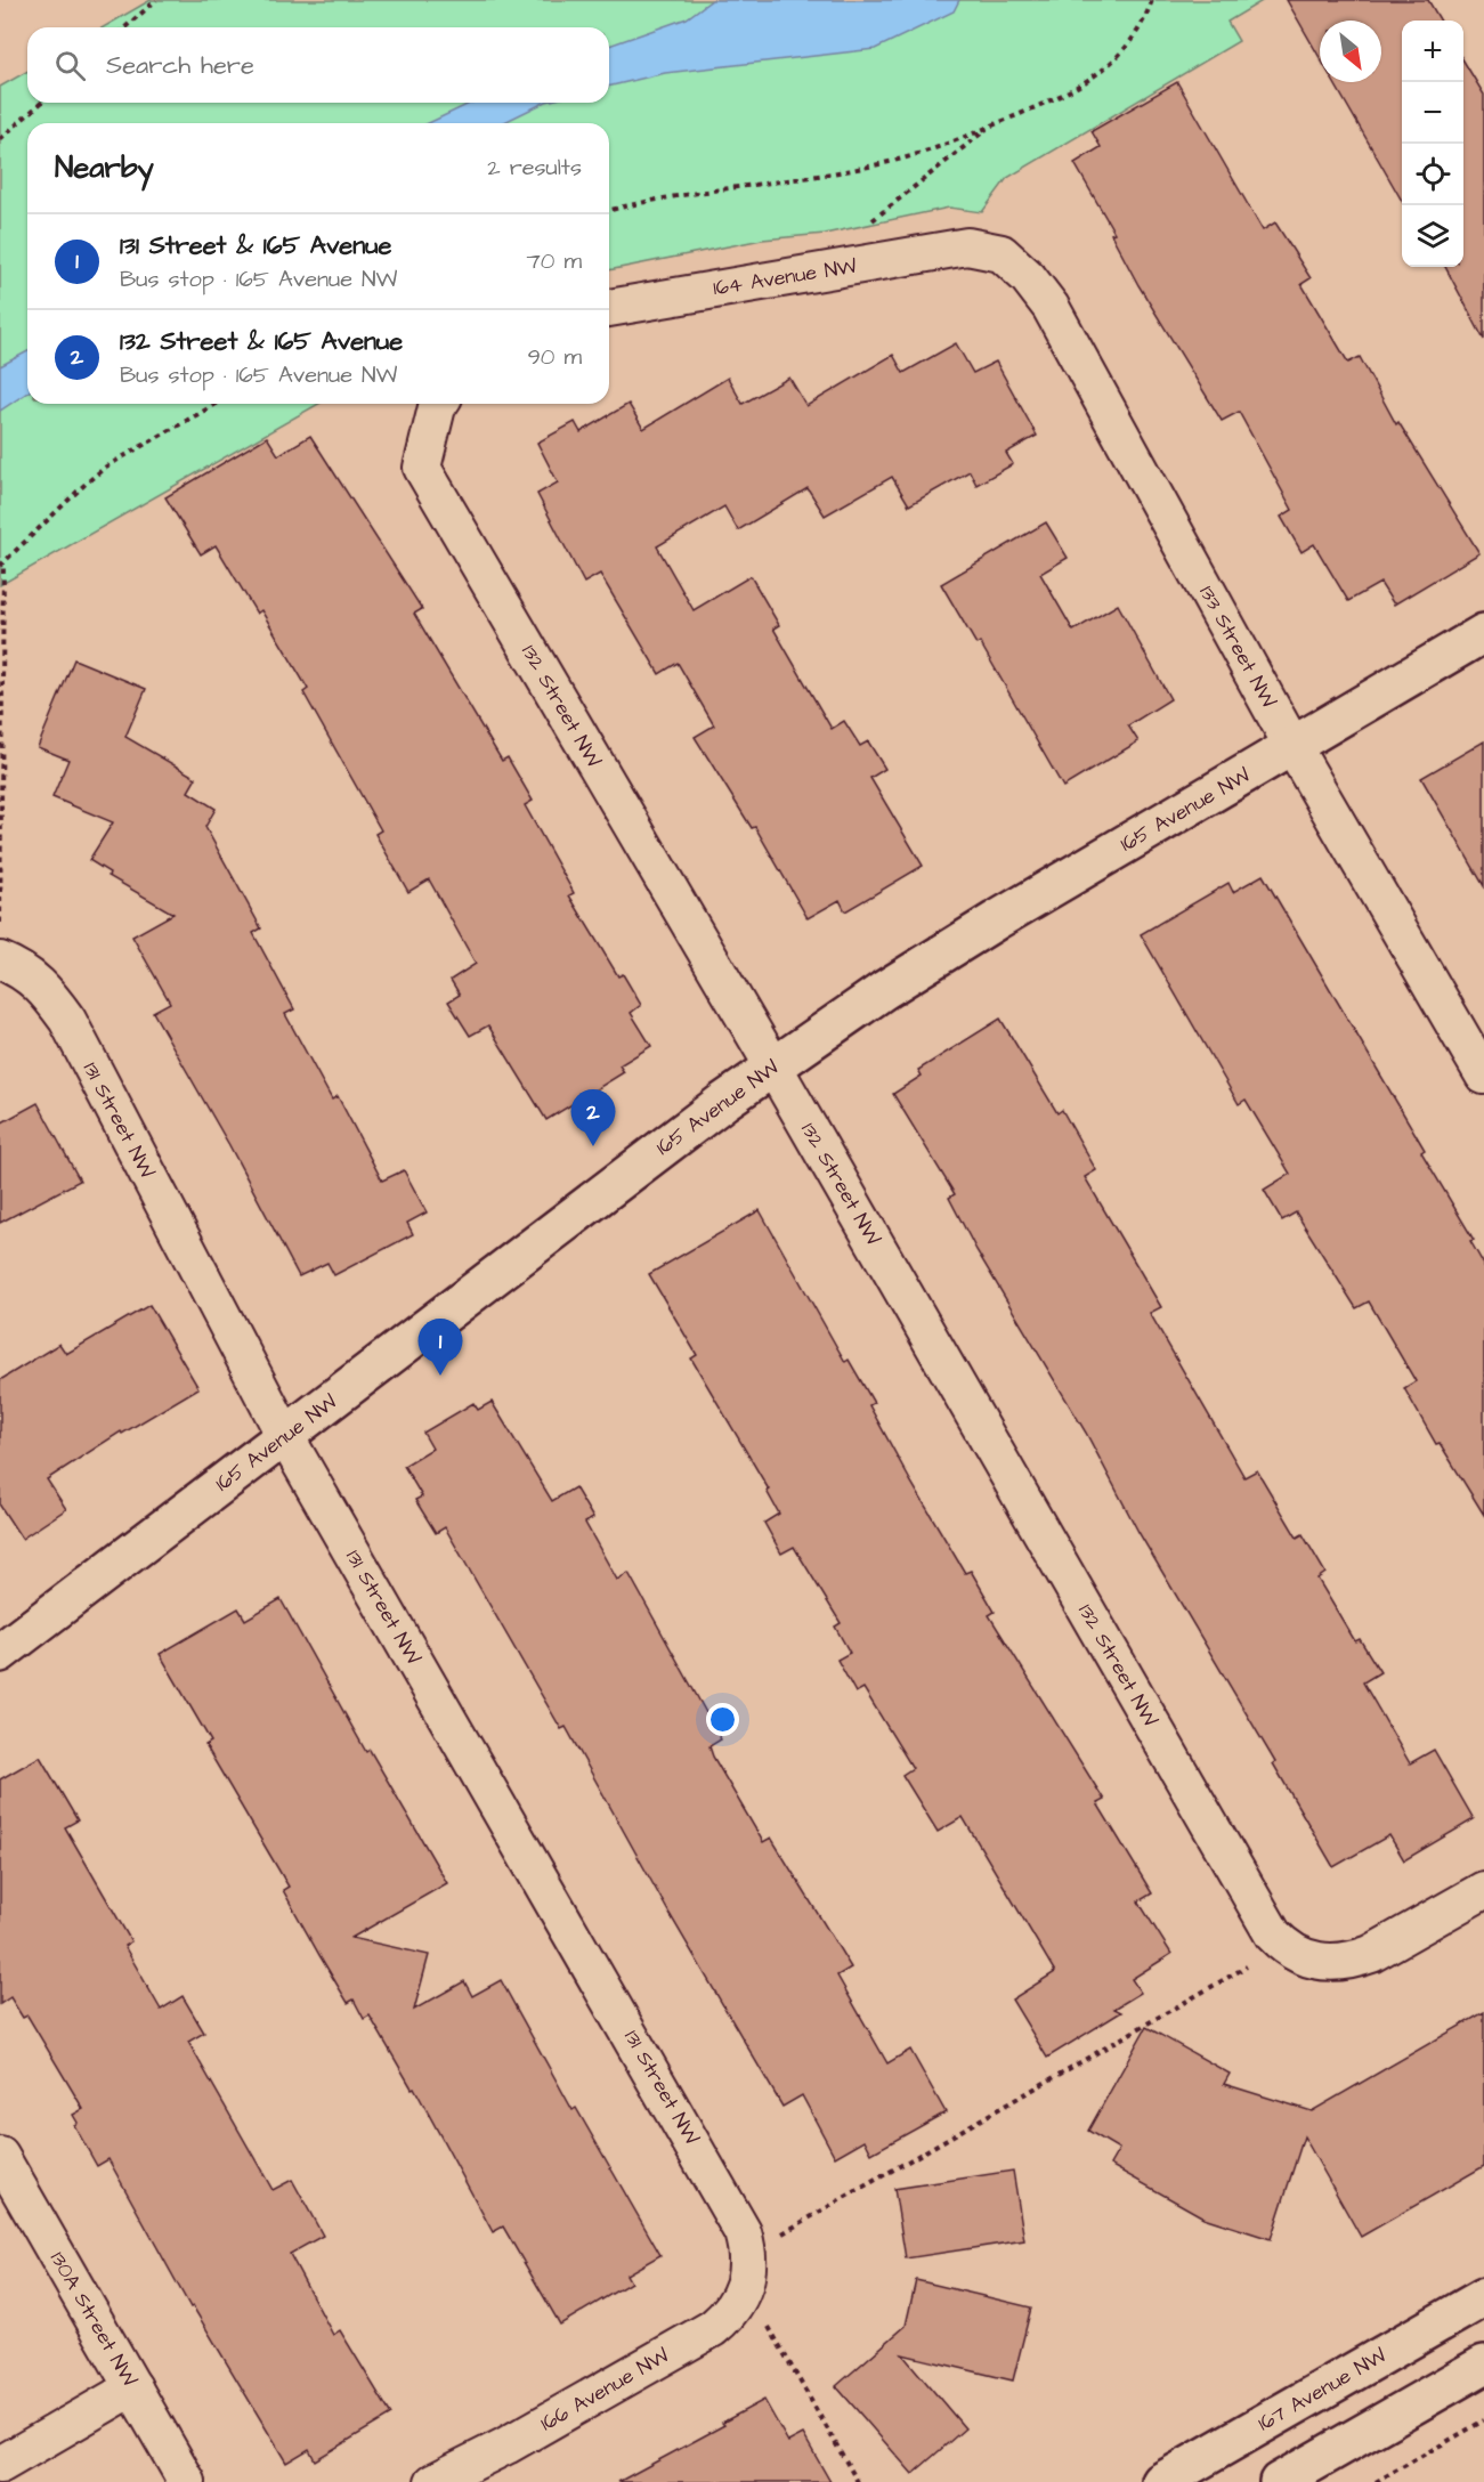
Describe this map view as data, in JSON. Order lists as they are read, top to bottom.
{
  "streets": {
    "street": [
      "164 Avenue NW",
      "133 Street NW",
      "132 Street NW",
      "165 Avenue NW",
      "131 Street NW",
      "130A Street NW",
      "166 Avenue NW",
      "167 Avenue NW"
    ]
  },
  "crossings": [
    ["164 Avenue NW", "133 Street NW"],
    ["133 Street NW", "165 Avenue NW"],
    ["132 Street NW", "165 Avenue NW"],
    ["165 Avenue NW", "131 Street NW"],
    ["131 Street NW", "166 Avenue NW"]
  ],
  "north": "bottom right",
  "page": {
    "map_buttons": ["+", "−"],
    "search": "Search here",
    "heading": ["Nearby", "2 results"],
    "list": [
      {
        "mark": "1",
        "name": "131 Street & 165 Avenue",
        "note": "Bus stop · 165 Avenue NW",
        "value": "70 m"
      },
      {
        "mark": "2",
        "name": "132 Street & 165 Avenue",
        "note": "Bus stop · 165 Avenue NW",
        "value": "90 m"
      }
    ],
    "pins": ["2", "1"]
  }
}
